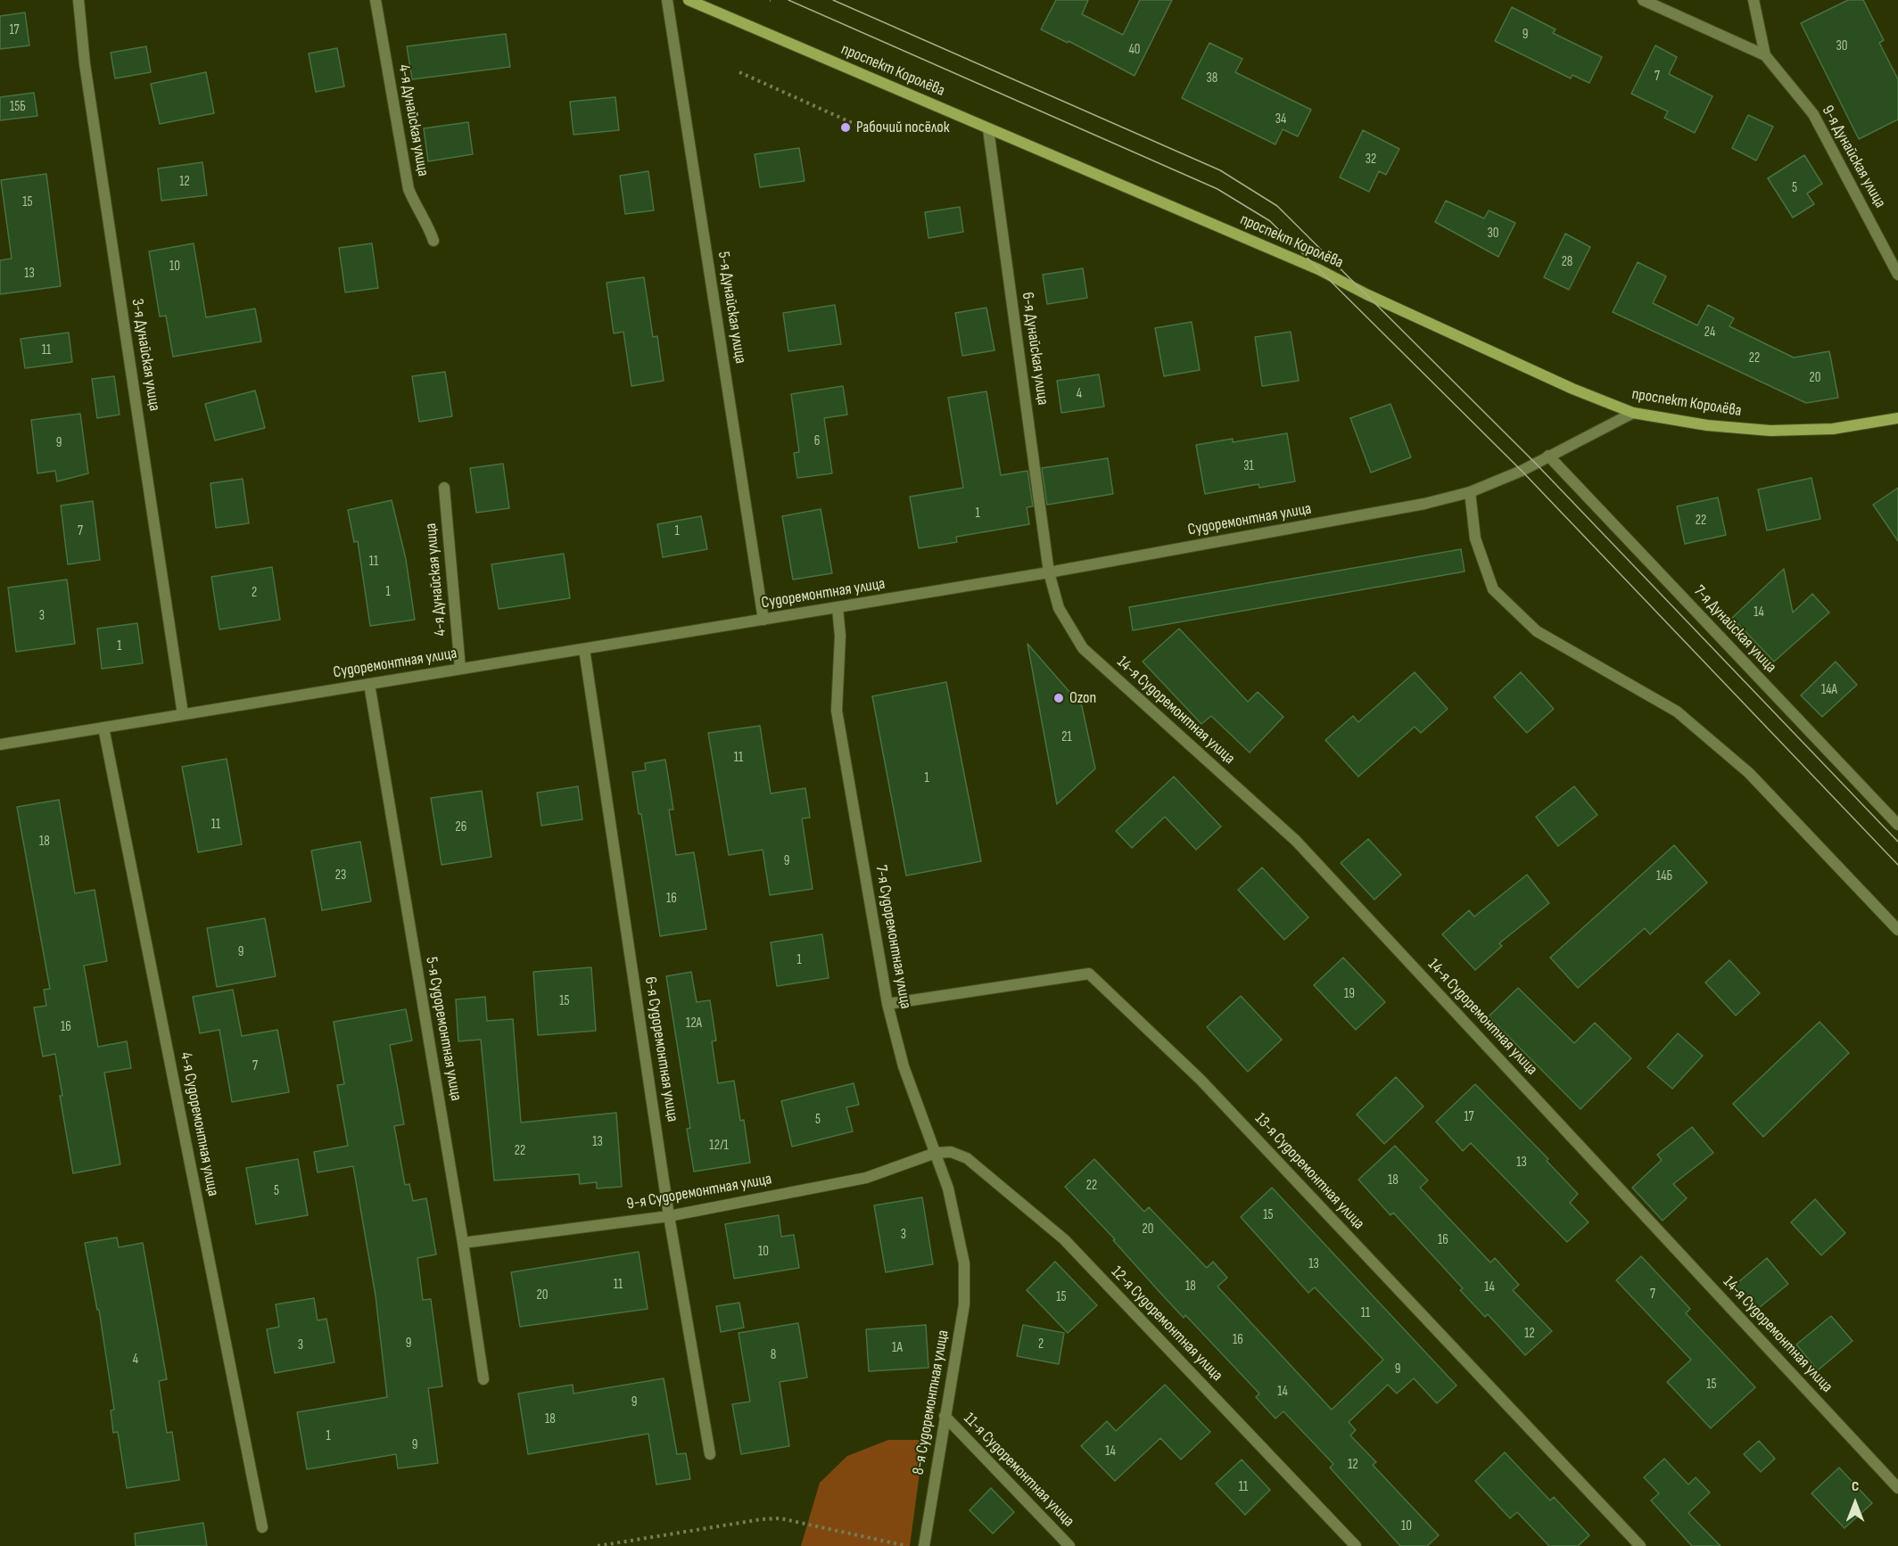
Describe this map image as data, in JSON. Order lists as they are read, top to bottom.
{
  "streets": {
    "main road": ["проспект Королёва"],
    "street": [
      "4-я Дунайская улица",
      "9-я Дунайская улица",
      "5-я Дунайская улица",
      "6-я Дунайская улица",
      "3-я Дунайская улица",
      "Судоремонтная улица",
      "7-я Дунайская улица",
      "14-я Судоремонтная улица",
      "7-я Судоремонтная улица",
      "5-я Судоремонтная улица",
      "6-я Судоремонтная улица",
      "4-я Судоремонтная улица",
      "13-я Судоремонтная улица",
      "9-я Судоремонтная улица",
      "12-я Судоремонтная улица",
      "8-я Судоремонтная улица",
      "11-я Судоремонтная улица"
    ]
  },
  "crossings": [
    ["проспект Королёва", "6-я Дунайская улица"],
    ["проспект Королёва", "Судоремонтная улица"],
    ["4-я Дунайская улица", "Судоремонтная улица"],
    ["5-я Дунайская улица", "Судоремонтная улица"],
    ["6-я Дунайская улица", "Судоремонтная улица"],
    ["6-я Дунайская улица", "14-я Судоремонтная улица"],
    ["3-я Дунайская улица", "Судоремонтная улица"],
    ["Судоремонтная улица", "7-я Дунайская улица"],
    ["Судоремонтная улица", "14-я Судоремонтная улица"],
    ["Судоремонтная улица", "7-я Судоремонтная улица"],
    ["Судоремонтная улица", "5-я Судоремонтная улица"],
    ["Судоремонтная улица", "6-я Судоремонтная улица"],
    ["Судоремонтная улица", "4-я Судоремонтная улица"],
    ["7-я Судоремонтная улица", "13-я Судоремонтная улица"],
    ["7-я Судоремонтная улица", "9-я Судоремонтная улица"],
    ["7-я Судоремонтная улица", "12-я Судоремонтная улица"],
    ["7-я Судоремонтная улица", "8-я Судоремонтная улица"],
    ["5-я Судоремонтная улица", "9-я Судоремонтная улица"],
    ["6-я Судоремонтная улица", "9-я Судоремонтная улица"],
    ["9-я Судоремонтная улица", "12-я Судоремонтная улица"],
    ["8-я Судоремонтная улица", "11-я Судоремонтная улица"]
  ],
  "places": ["Рабочий посёлок", "Ozon"],
  "house_numbers": [
    "17",
    "9",
    "30",
    "40",
    "7",
    "38",
    "15Б",
    "34",
    "32",
    "12",
    "5",
    "15",
    "30",
    "28",
    "10",
    "13",
    "24",
    "11",
    "22",
    "20",
    "4",
    "6",
    "9",
    "31",
    "1",
    "22",
    "7",
    "1",
    "11",
    "1",
    "2",
    "14",
    "3",
    "1",
    "14А",
    "21",
    "11",
    "1",
    "11",
    "26",
    "18",
    "9",
    "23",
    "14Б",
    "16",
    "9",
    "1",
    "19",
    "15",
    "12А",
    "16",
    "7",
    "17",
    "5",
    "13",
    "12/1",
    "22",
    "13",
    "18",
    "22",
    "5",
    "15",
    "20",
    "3",
    "16",
    "10",
    "13",
    "11",
    "18",
    "14",
    "7",
    "20",
    "15",
    "11",
    "12",
    "16",
    "9",
    "2",
    "3",
    "1А",
    "8",
    "4",
    "9",
    "15",
    "14",
    "9",
    "18",
    "1",
    "9",
    "14",
    "12",
    "11",
    "10"
  ],
  "north": "top"
}
